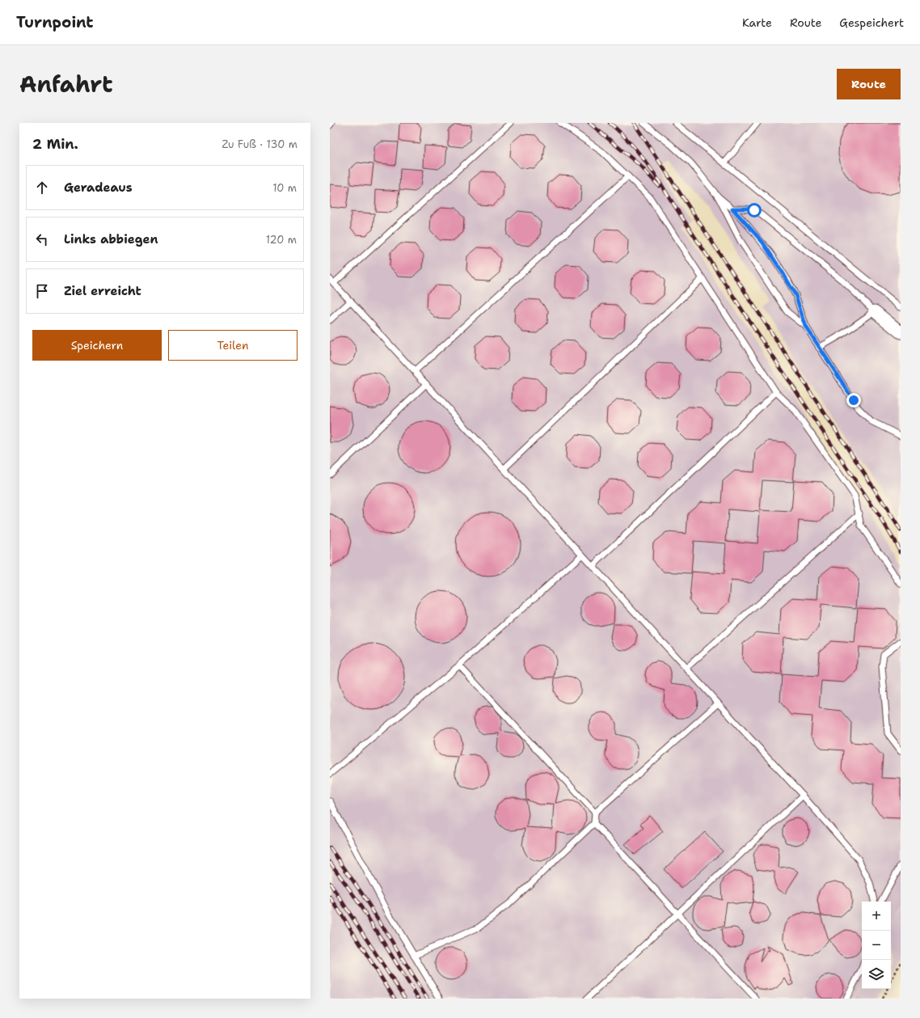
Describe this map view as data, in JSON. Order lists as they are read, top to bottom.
{
  "page": {
    "header": "Turnpoint",
    "nav": ["Karte", "Route", "Gespeichert"],
    "title": "Anfahrt",
    "buttons": [
      "Route",
      ["Speichern", "Teilen"]
    ],
    "heading": ["2 Min.", "Zu Fuß · 130 m"],
    "list": [
      ["Geradeaus", "10 m"],
      ["Links abbiegen", "120 m"],
      "Ziel erreicht"
    ],
    "map_buttons": ["+", "−"]
  }
}
